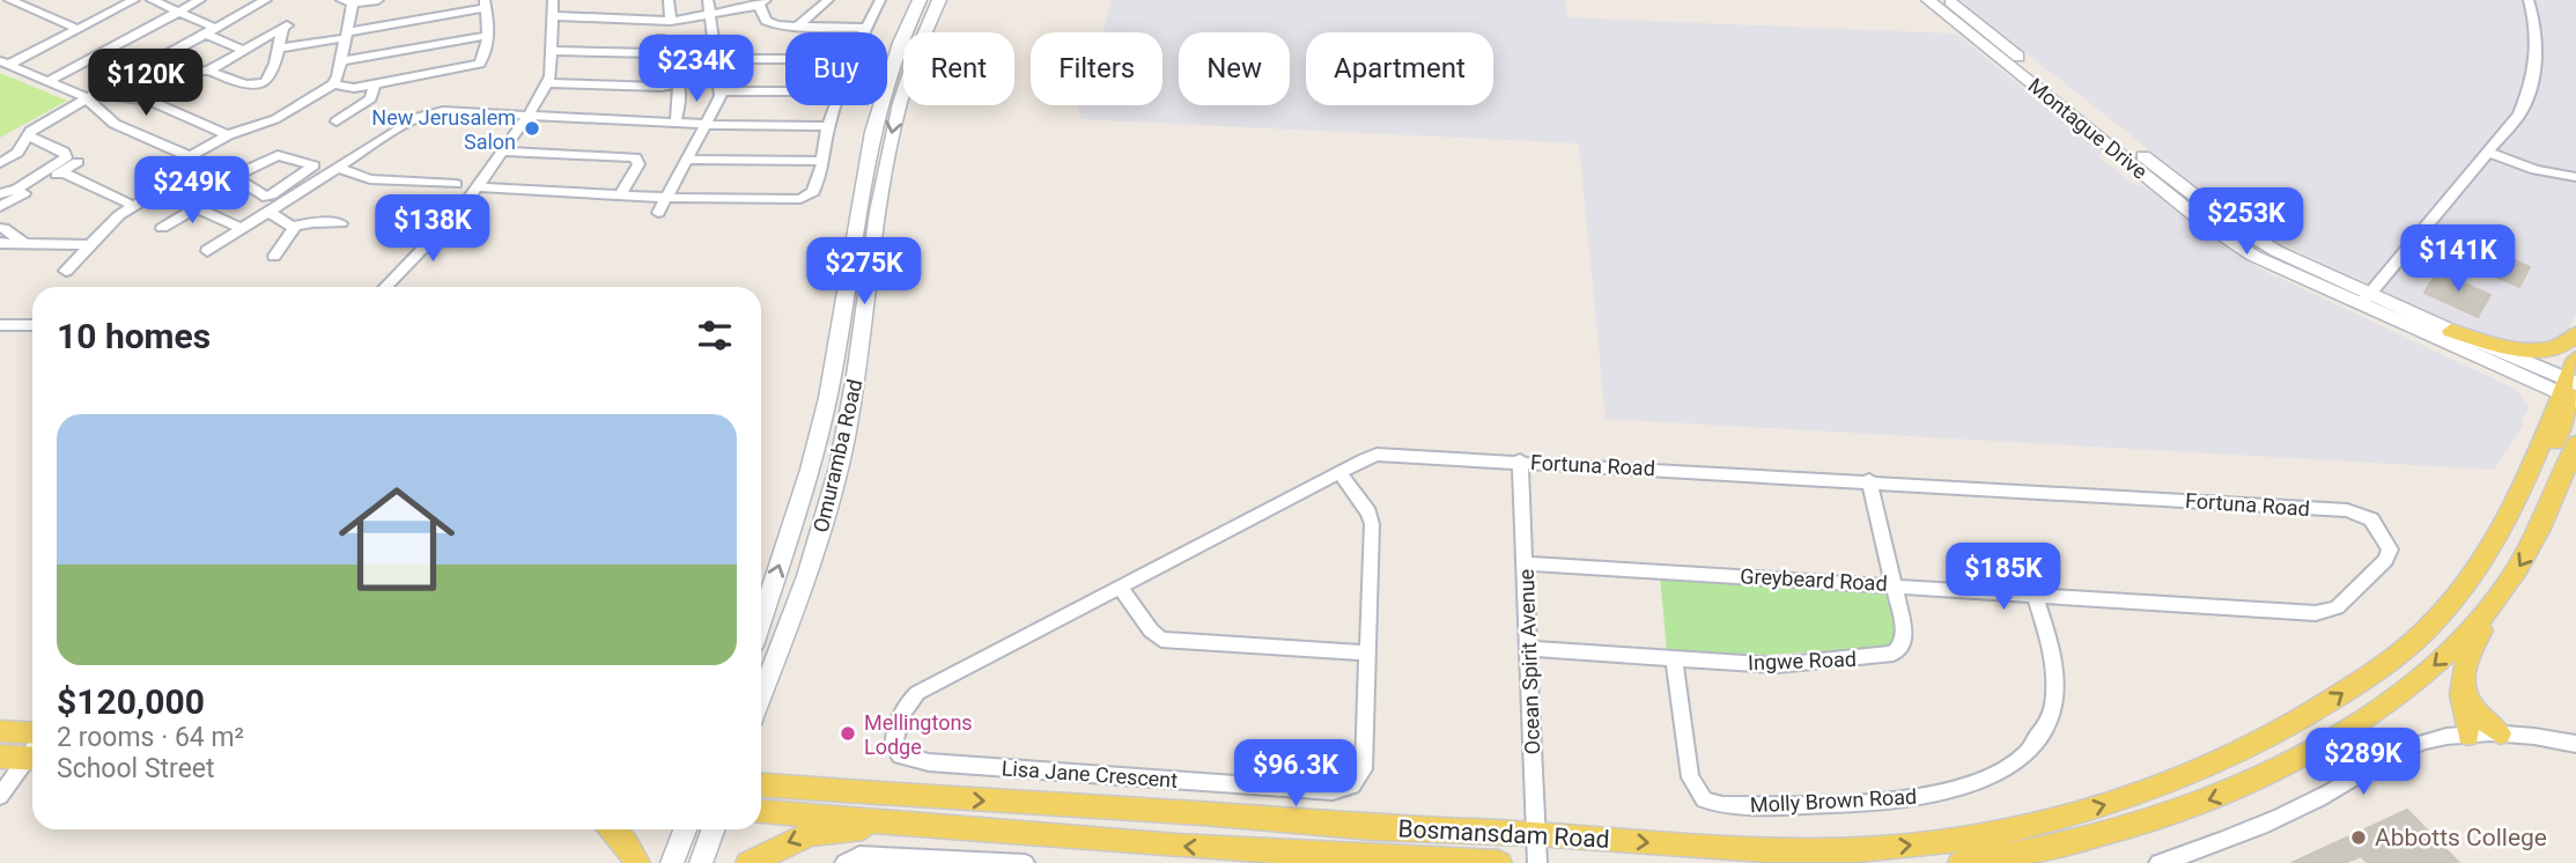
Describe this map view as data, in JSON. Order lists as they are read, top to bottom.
{
  "streets": {
    "main road": ["Montague Drive", "Omuramba Road", "Bosmansdam Road"],
    "street": [
      "Fortuna Road",
      "Greybeard Road",
      "Ingwe Road",
      "Ocean Spirit Avenue",
      "Lisa Jane Crescent",
      "Molly Brown Road"
    ]
  },
  "crossings": [
    ["Montague Drive", "Bosmansdam Road"],
    ["Fortuna Road", "Greybeard Road"],
    ["Fortuna Road", "Ingwe Road"],
    ["Fortuna Road", "Ocean Spirit Avenue"],
    ["Fortuna Road", "Lisa Jane Crescent"],
    ["Greybeard Road", "Ingwe Road"],
    ["Greybeard Road", "Ocean Spirit Avenue"],
    ["Greybeard Road", "Molly Brown Road"],
    ["Ingwe Road", "Ocean Spirit Avenue"],
    ["Ingwe Road", "Molly Brown Road"],
    ["Ocean Spirit Avenue", "Bosmansdam Road"]
  ],
  "places": ["New Jerusalem Salon", "Mellingtons Lodge", "Abbotts College"],
  "page": {
    "chip": [
      "Buy",
      "Rent",
      "Filters",
      "New",
      "Apartment"
    ],
    "price": [
      "$234K",
      "$120K",
      "$249K",
      "$253K",
      "$138K",
      "$141K",
      "$275K",
      "$185K",
      "$289K",
      "$96.3K"
    ],
    "heading": "10 homes",
    "list": [
      {
        "name": "$120,000",
        "note": "2 rooms · 64 m² · School Street"
      }
    ]
  }
}
